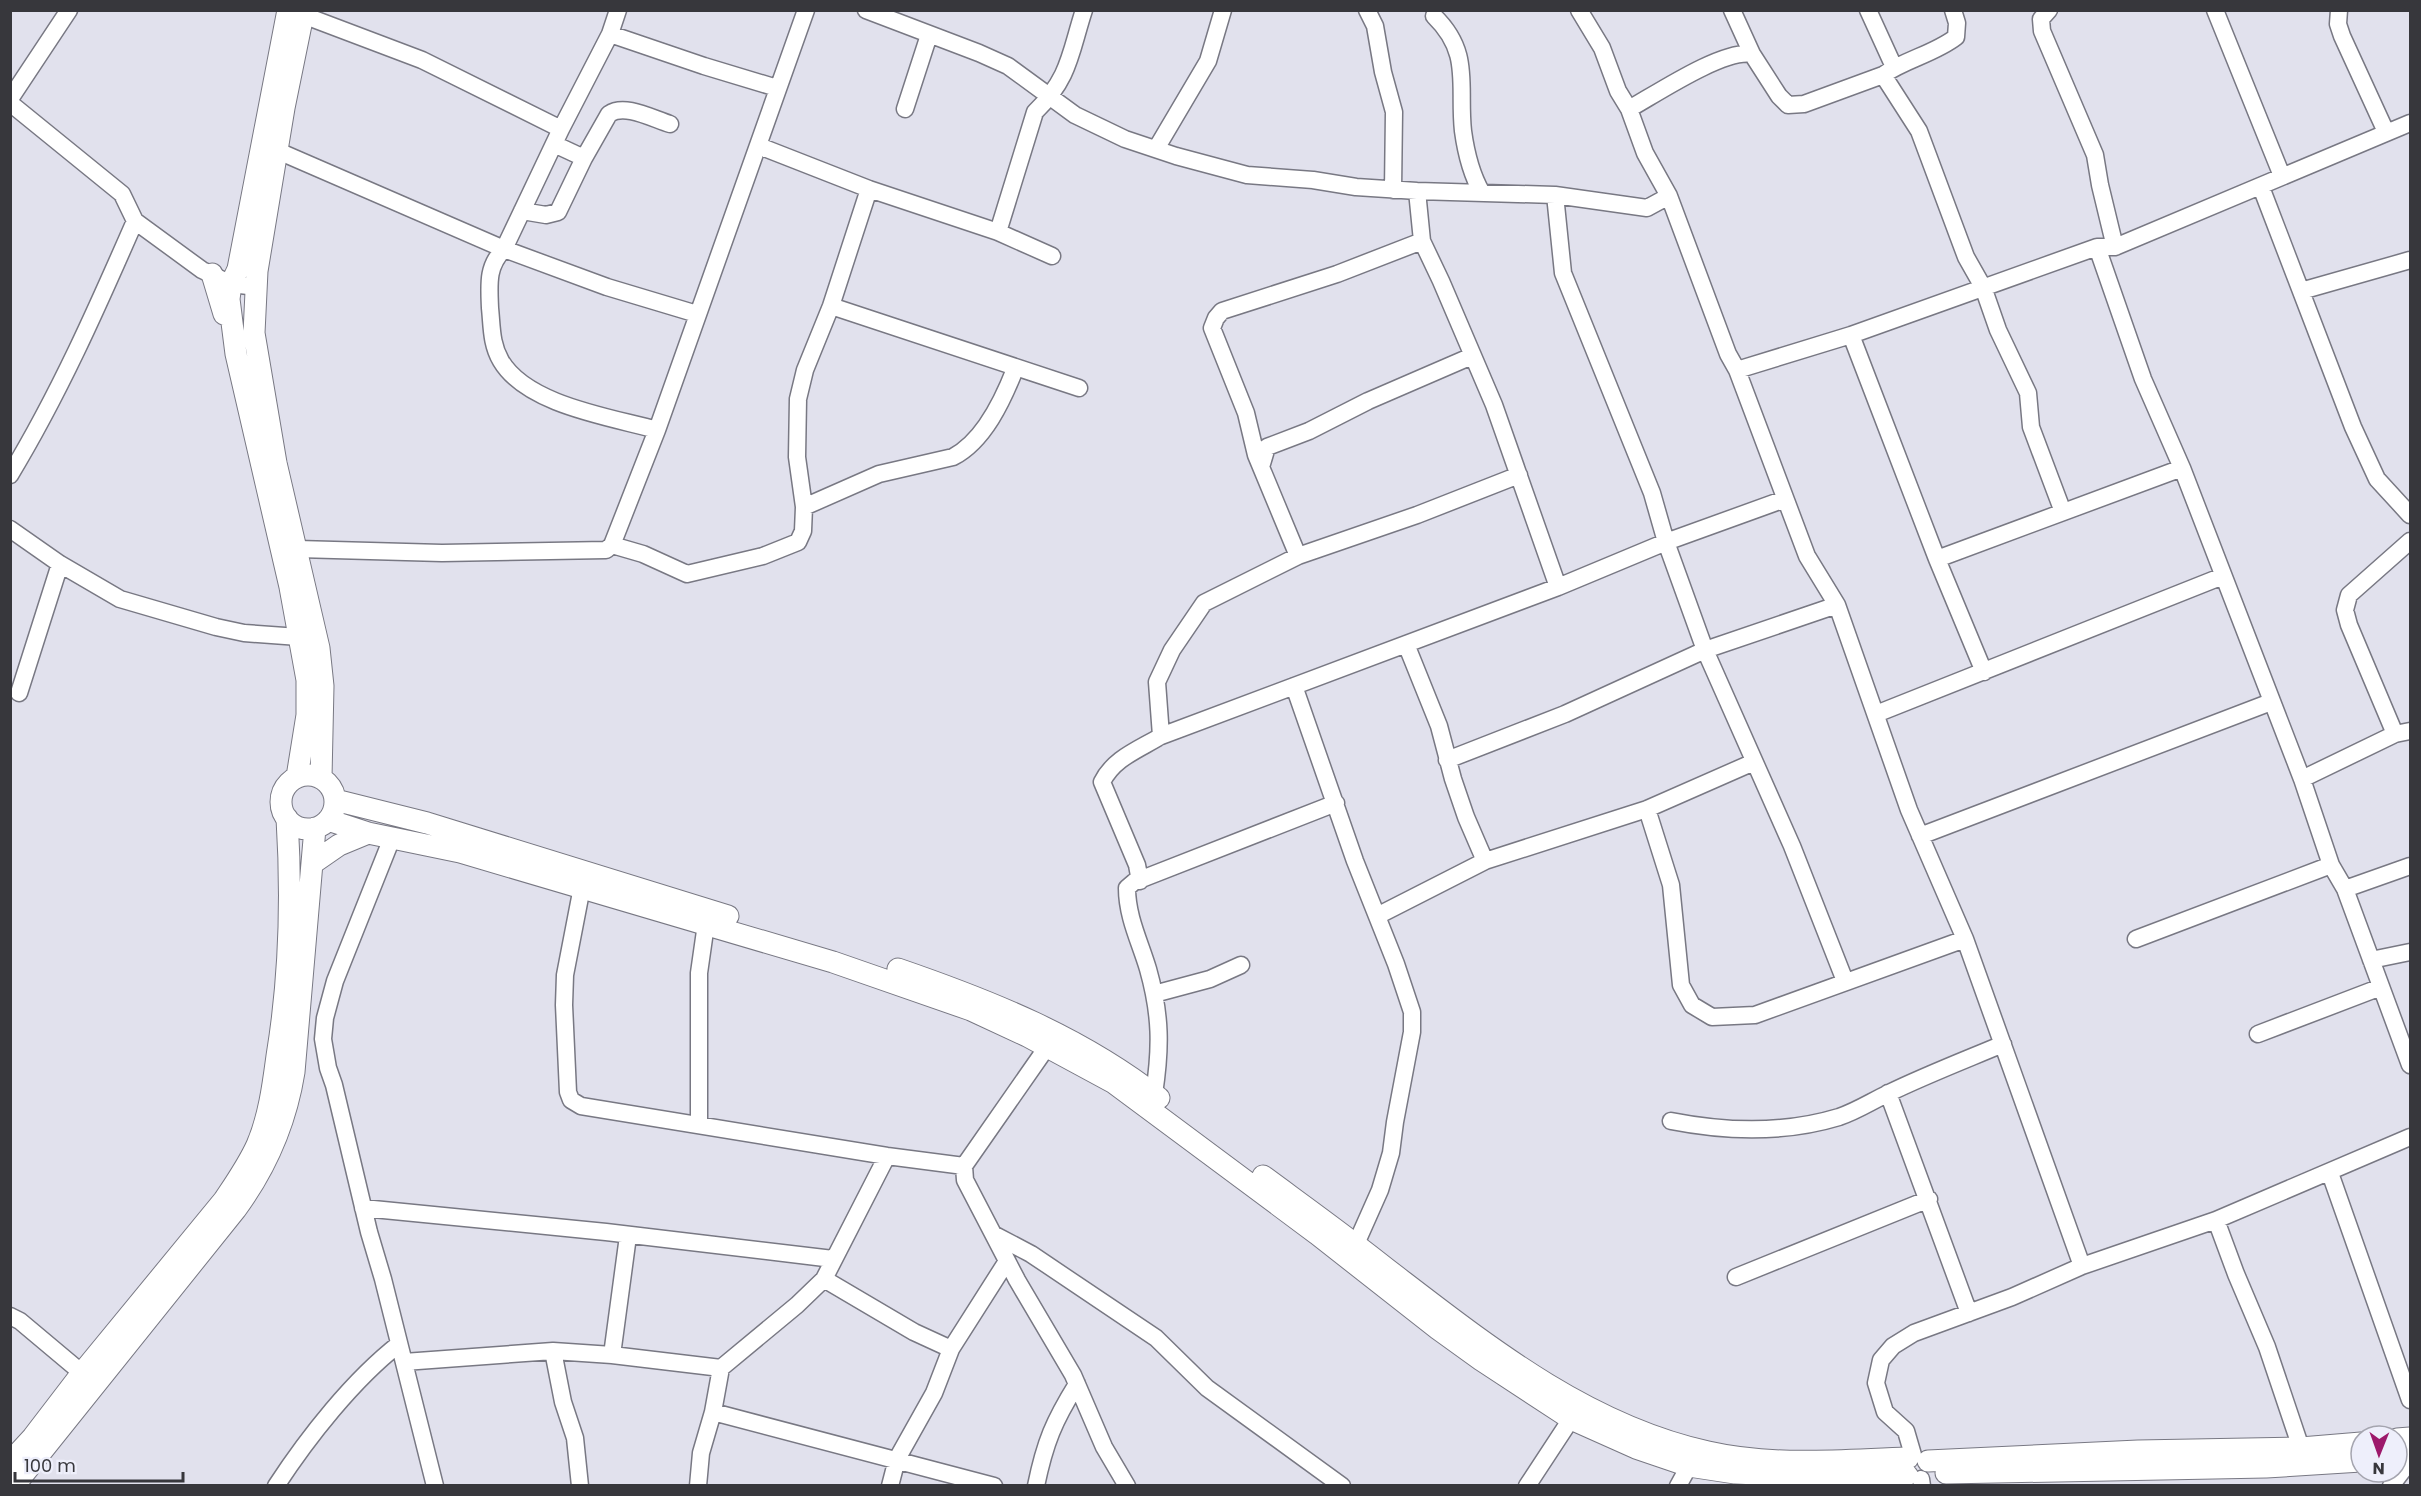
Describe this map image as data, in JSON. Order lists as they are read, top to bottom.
{
  "scale_bar": "100 m",
  "north": "bottom"
}
